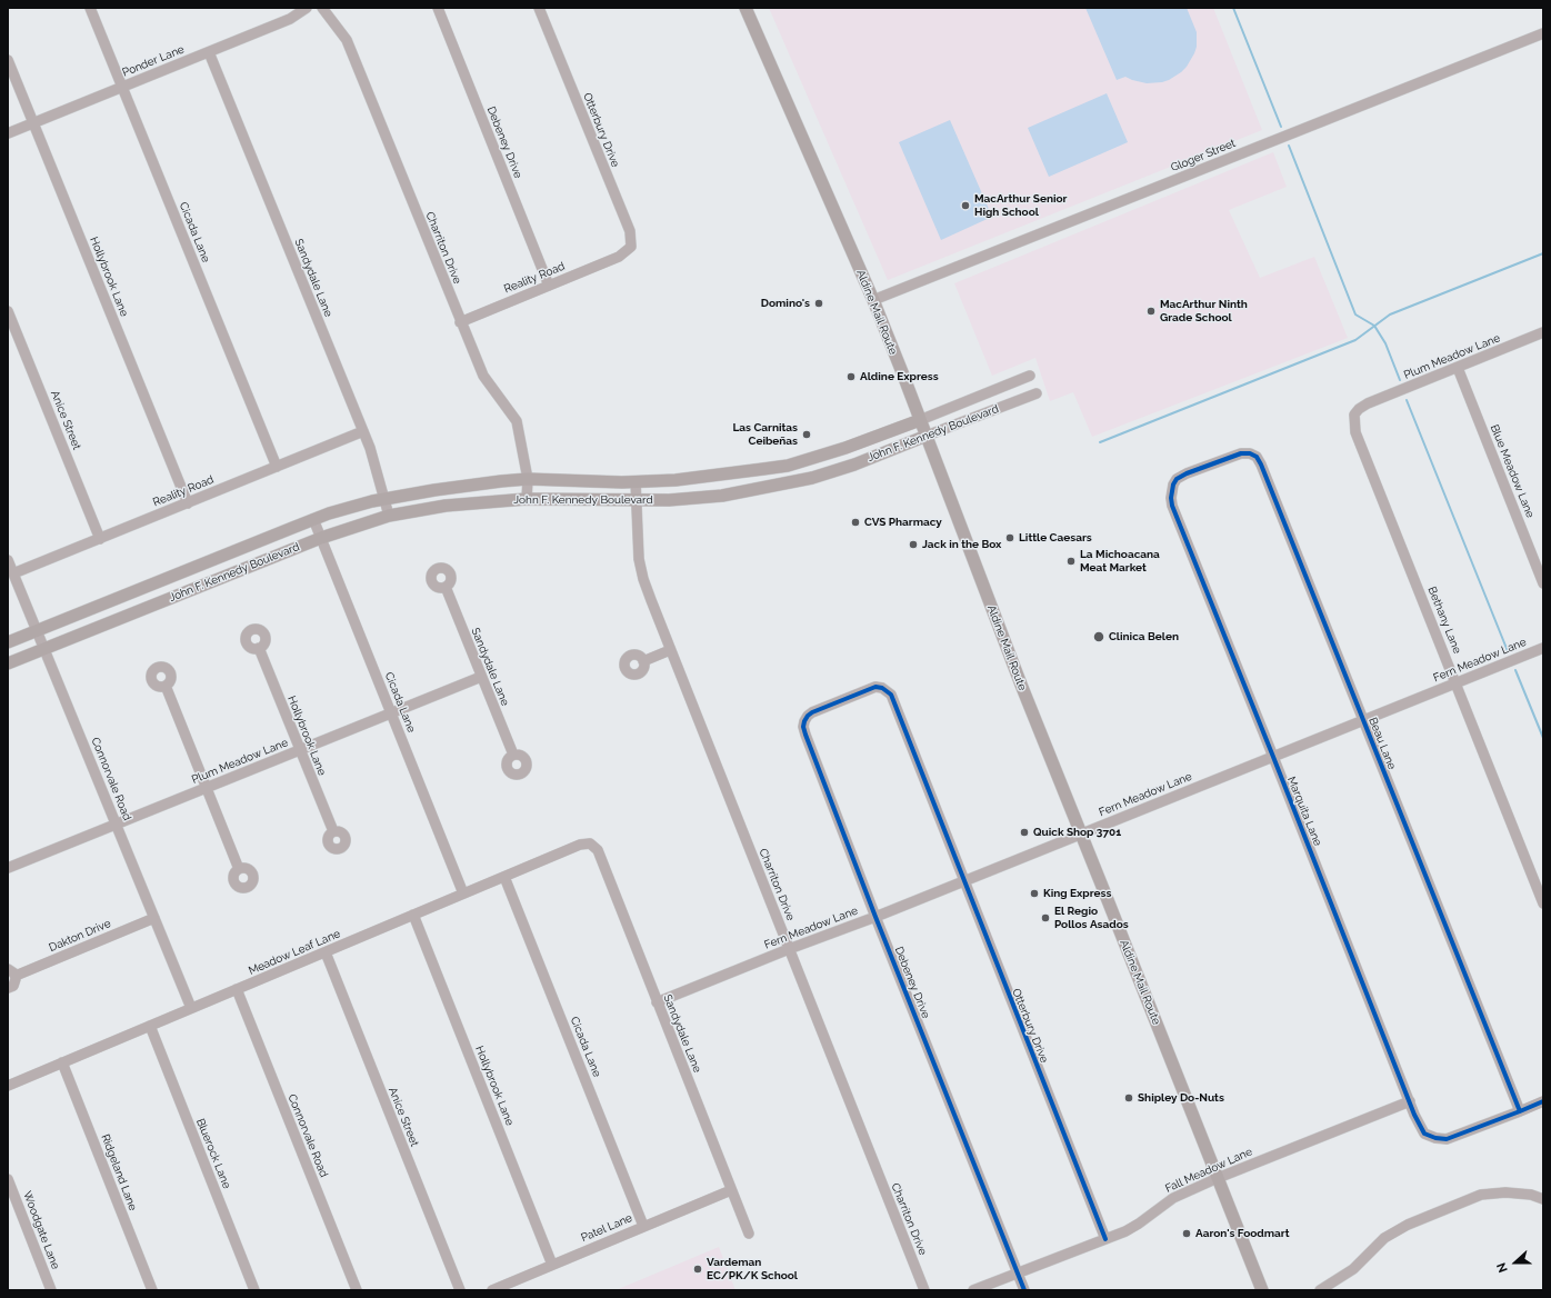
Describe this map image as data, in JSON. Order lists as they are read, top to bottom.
{
  "streets": {
    "main road": ["Aldine Mail Route", "John F. Kennedy Boulevard"],
    "street": [
      "Ponder Lane",
      "Otterbury Drive",
      "Debeney Drive",
      "Gloger Street",
      "Cicada Lane",
      "Charriton Drive",
      "Hollybrook Lane",
      "Sandydale Lane",
      "Reality Road",
      "Plum Meadow Lane",
      "Anice Street",
      "Blue Meadow Lane",
      "Bethany Lane",
      "Fern Meadow Lane",
      "Beau Lane",
      "Connorvale Road",
      "Marquita Lane",
      "Dakton Drive",
      "Meadow Leaf Lane",
      "Bluerock Lane",
      "Fall Meadow Lane",
      "Ridgeland Lane",
      "Patel Lane",
      "Woodgate Lane"
    ]
  },
  "crossings": [
    ["Ponder Lane", "Cicada Lane"],
    ["Ponder Lane", "Hollybrook Lane"],
    ["Ponder Lane", "Sandydale Lane"],
    ["Otterbury Drive", "Debeney Drive"],
    ["Otterbury Drive", "Reality Road"],
    ["Otterbury Drive", "Fern Meadow Lane"],
    ["Otterbury Drive", "Fall Meadow Lane"],
    ["Debeney Drive", "Reality Road"],
    ["Debeney Drive", "Fern Meadow Lane"],
    ["Debeney Drive", "Fall Meadow Lane"],
    ["Gloger Street", "Aldine Mail Route"],
    ["Cicada Lane", "Reality Road"],
    ["Cicada Lane", "Plum Meadow Lane"],
    ["Cicada Lane", "John F. Kennedy Boulevard"],
    ["Cicada Lane", "Meadow Leaf Lane"],
    ["Cicada Lane", "Patel Lane"],
    ["Charriton Drive", "Reality Road"],
    ["Charriton Drive", "John F. Kennedy Boulevard"],
    ["Charriton Drive", "Fern Meadow Lane"],
    ["Hollybrook Lane", "Reality Road"],
    ["Hollybrook Lane", "Plum Meadow Lane"],
    ["Hollybrook Lane", "Meadow Leaf Lane"],
    ["Hollybrook Lane", "Patel Lane"],
    ["Sandydale Lane", "Reality Road"],
    ["Sandydale Lane", "Plum Meadow Lane"],
    ["Sandydale Lane", "John F. Kennedy Boulevard"],
    ["Sandydale Lane", "Fern Meadow Lane"],
    ["Sandydale Lane", "Meadow Leaf Lane"],
    ["Sandydale Lane", "Patel Lane"],
    ["Reality Road", "Anice Street"],
    ["Reality Road", "Connorvale Road"],
    ["Aldine Mail Route", "John F. Kennedy Boulevard"],
    ["Aldine Mail Route", "Fern Meadow Lane"],
    ["Aldine Mail Route", "Fall Meadow Lane"],
    ["Plum Meadow Lane", "Blue Meadow Lane"],
    ["Plum Meadow Lane", "Bethany Lane"],
    ["Plum Meadow Lane", "Connorvale Road"],
    ["Anice Street", "Meadow Leaf Lane"],
    ["John F. Kennedy Boulevard", "Connorvale Road"],
    ["Bethany Lane", "Fern Meadow Lane"],
    ["Fern Meadow Lane", "Beau Lane"],
    ["Fern Meadow Lane", "Marquita Lane"],
    ["Beau Lane", "Marquita Lane"],
    ["Connorvale Road", "Dakton Drive"],
    ["Connorvale Road", "Meadow Leaf Lane"],
    ["Marquita Lane", "Fall Meadow Lane"],
    ["Meadow Leaf Lane", "Bluerock Lane"],
    ["Meadow Leaf Lane", "Ridgeland Lane"]
  ],
  "places": [
    "MacArthur Senior High School",
    "Domino's",
    "MacArthur Ninth Grade School",
    "Aldine Express",
    "Las Carnitas Ceibeñas",
    "CVS Pharmacy",
    "Little Caesars",
    "Jack in the Box",
    "La Michoacana Meat Market",
    "Clinica Belen",
    "Quick Shop 3701",
    "King Express",
    "El Regio Pollos Asados",
    "Shipley Do-Nuts",
    "Aaron's Foodmart",
    "Vardeman EC/PK/K School"
  ],
  "north": "left"
}
